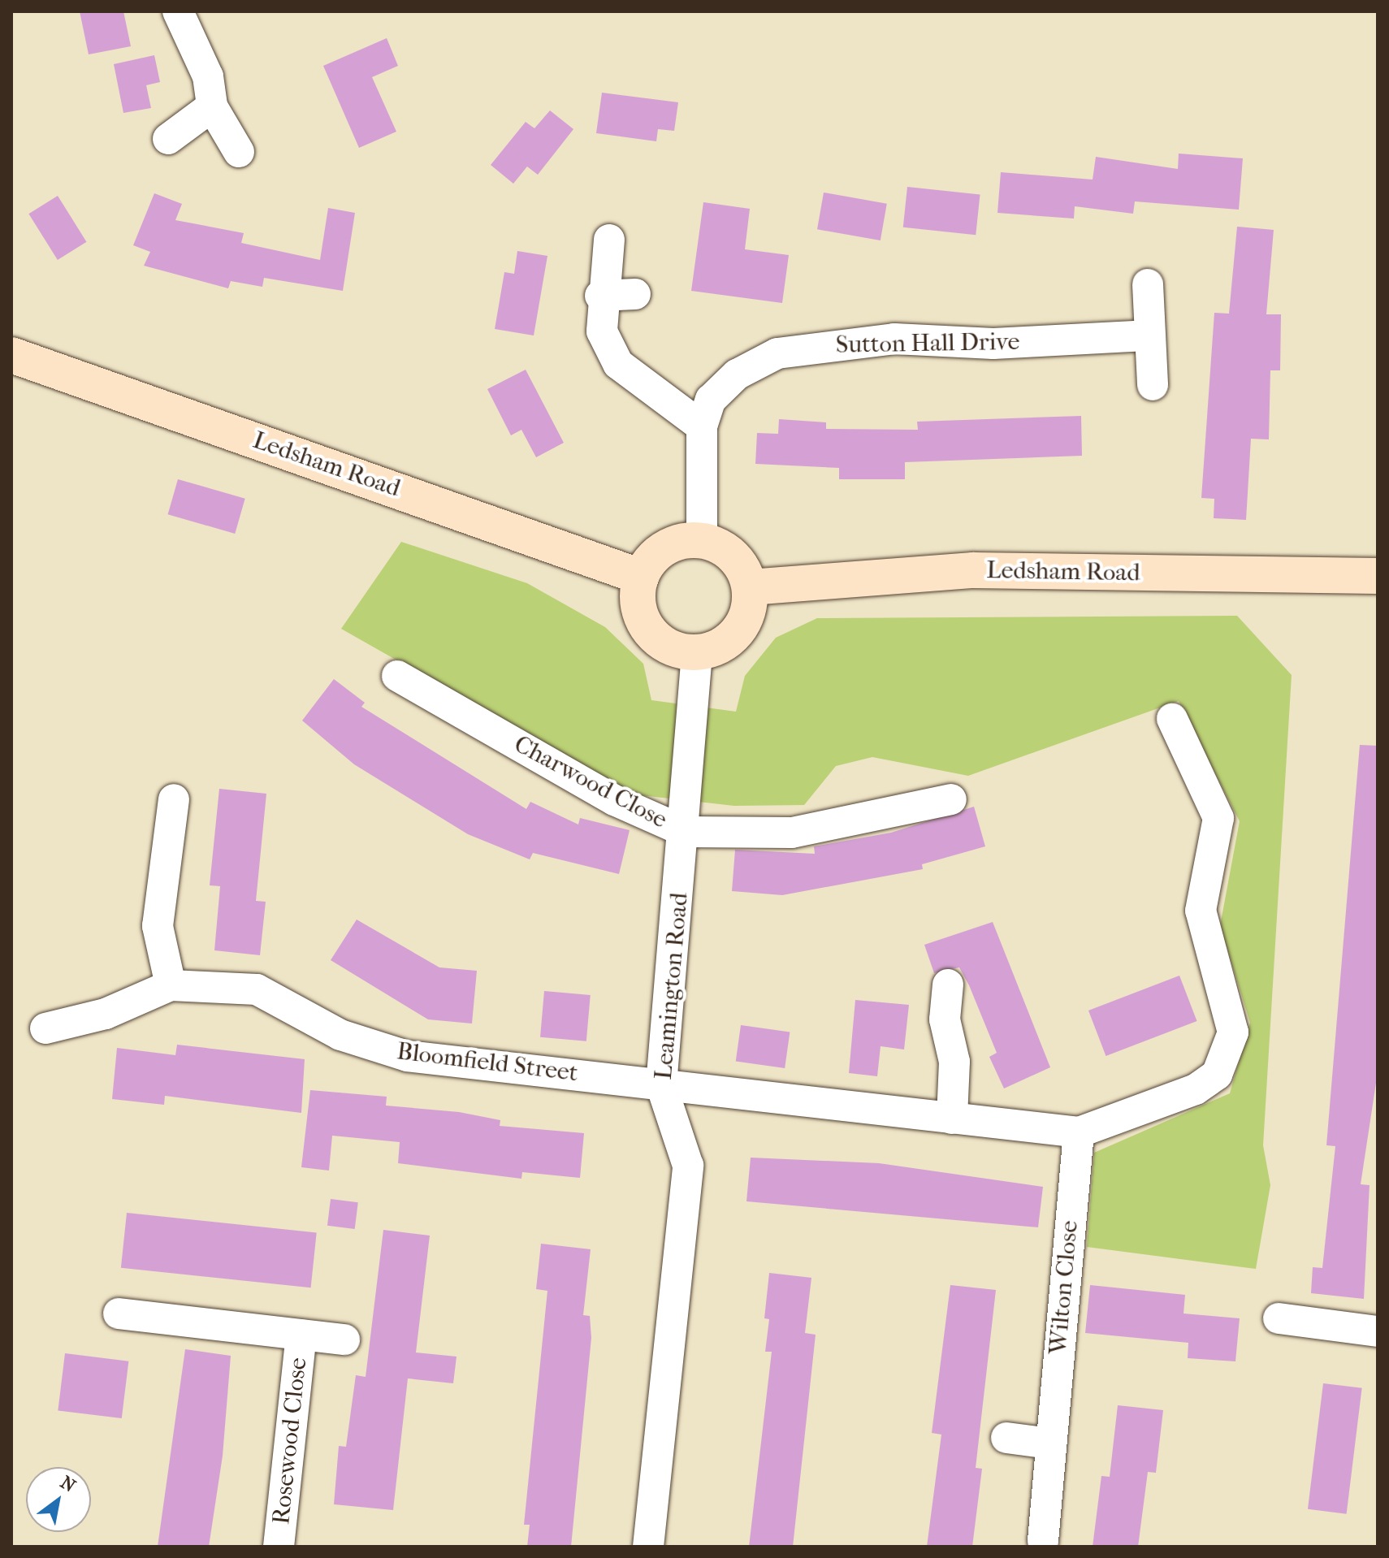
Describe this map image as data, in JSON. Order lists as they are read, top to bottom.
{
  "streets": {
    "main road": ["Ledsham Road"],
    "street": [
      "Sutton Hall Drive",
      "Charwood Close",
      "Leamington Road",
      "Bloomfield Street",
      "Wilton Close",
      "Rosewood Close"
    ]
  },
  "crossings": [
    ["Sutton Hall Drive", "Ledsham Road"],
    ["Sutton Hall Drive", "Leamington Road"],
    ["Ledsham Road", "Leamington Road"],
    ["Charwood Close", "Leamington Road"],
    ["Leamington Road", "Bloomfield Street"]
  ],
  "north": "top right"
}
